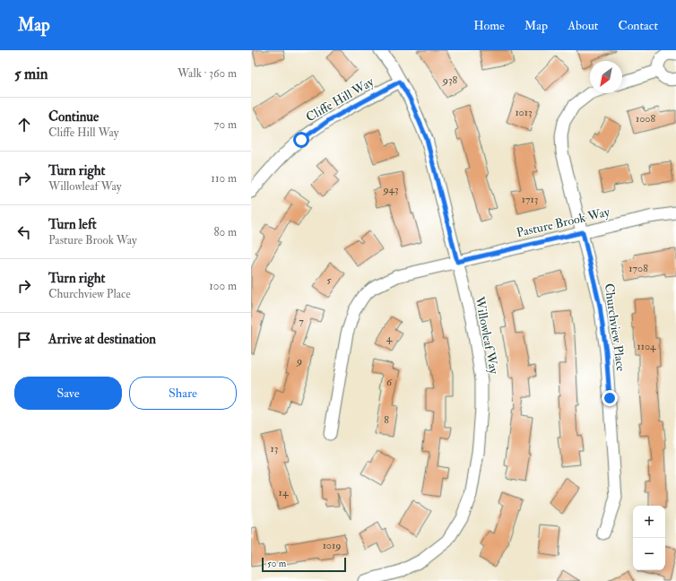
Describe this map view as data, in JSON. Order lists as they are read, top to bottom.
{
  "streets": {
    "street": [
      "Cliffe Hill Way",
      "Pasture Brook Way",
      "Churchview Place",
      "Willowleaf Way"
    ]
  },
  "crossings": [
    ["Cliffe Hill Way", "Willowleaf Way"],
    ["Pasture Brook Way", "Churchview Place"],
    ["Pasture Brook Way", "Willowleaf Way"]
  ],
  "house_numbers": [
    "938",
    "1013",
    "1008",
    "943",
    "1713",
    "1708",
    "5",
    "7",
    "4",
    "1104",
    "9",
    "6",
    "8",
    "13",
    "14",
    "1019"
  ],
  "scale_bar": "50 m",
  "north": "bottom left",
  "page": {
    "header": "Map",
    "nav": [
      "Home",
      "Map",
      "About",
      "Contact"
    ],
    "heading": ["5 min", "Walk · 360 m"],
    "list": [
      ["Continue", "Cliffe Hill Way", "70 m"],
      ["Turn right", "Willowleaf Way", "110 m"],
      ["Turn left", "Pasture Brook Way", "80 m"],
      ["Turn right", "Churchview Place", "100 m"],
      "Arrive at destination"
    ],
    "buttons": ["Save", "Share"],
    "map_buttons": ["+", "−"],
    "scale": "50 m"
  }
}
